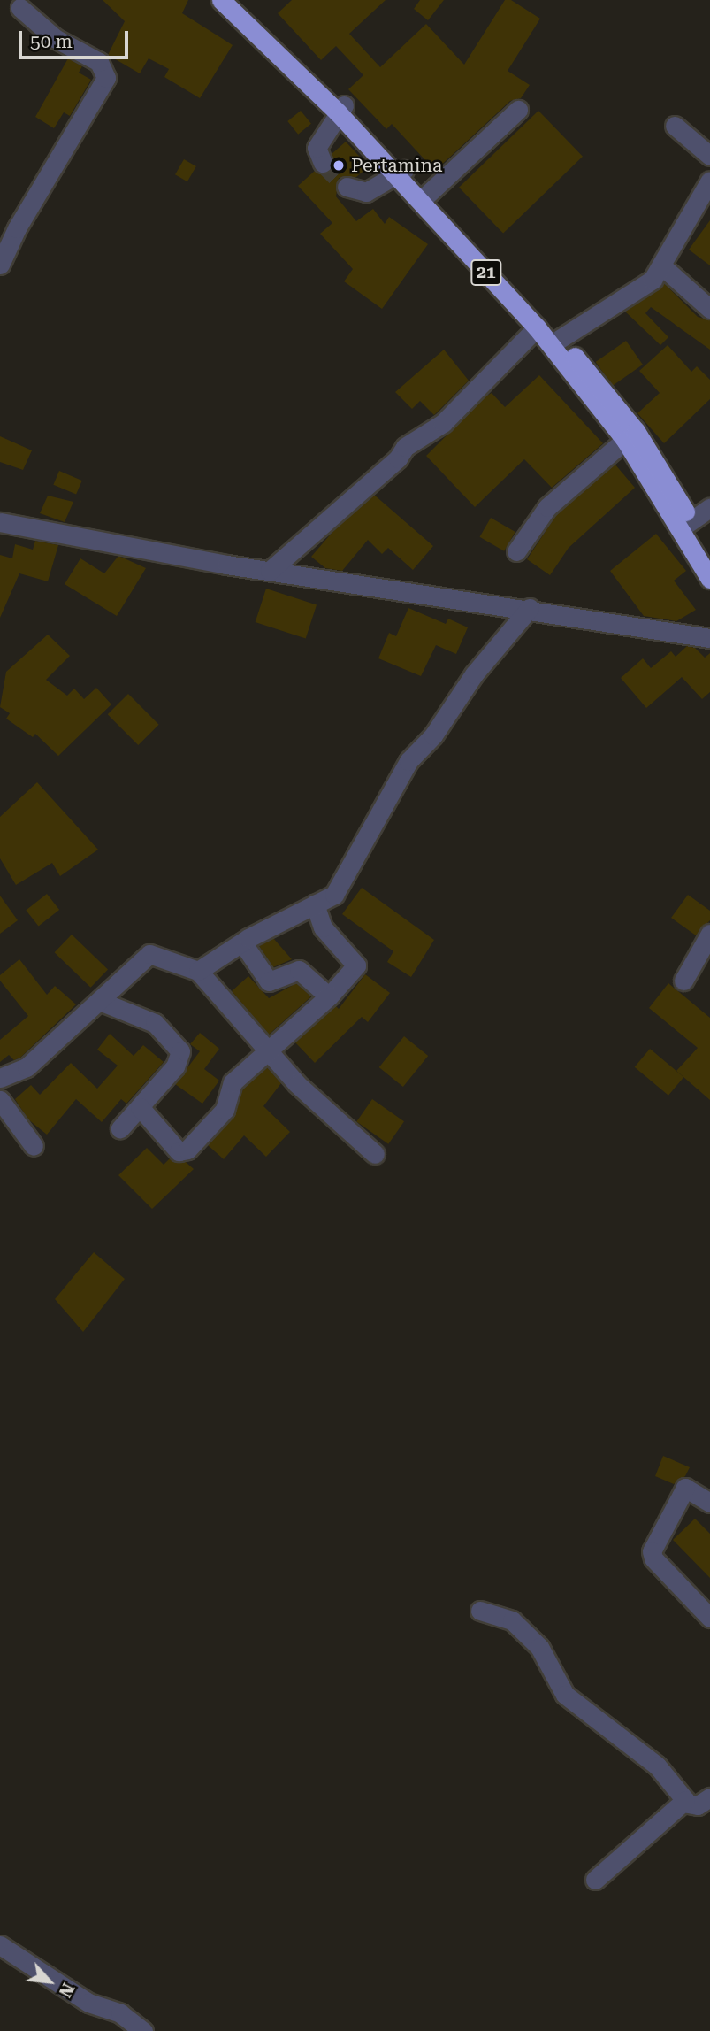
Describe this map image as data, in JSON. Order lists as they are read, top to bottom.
{
  "streets": {
    "highway": ["21"]
  },
  "places": ["Pertamina"],
  "scale_bar": "50 m",
  "north": "bottom right"
}
